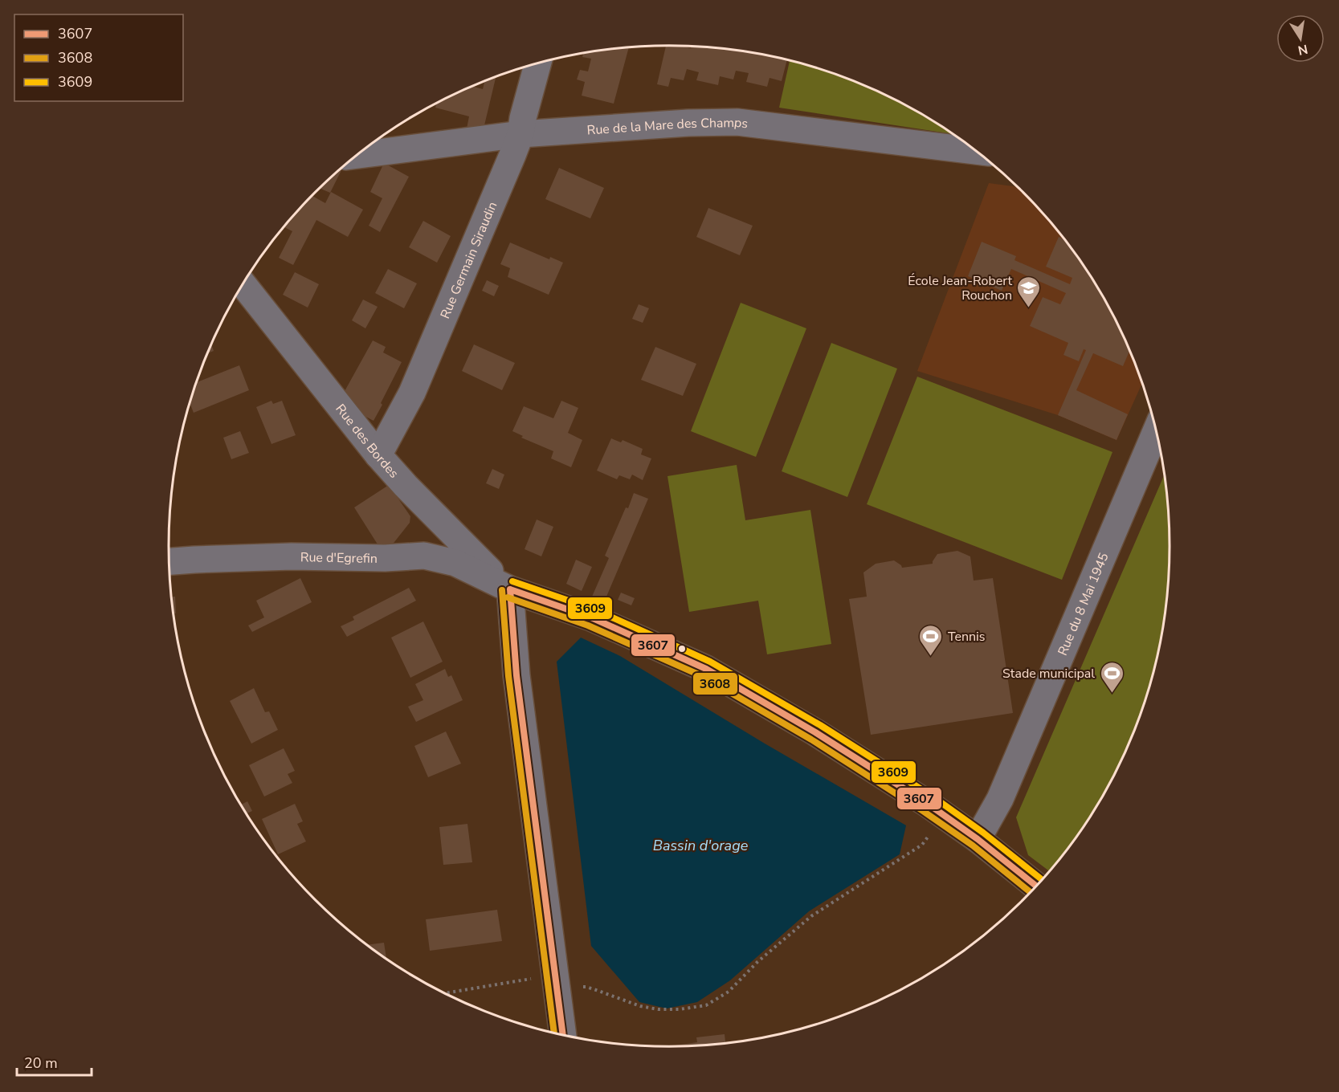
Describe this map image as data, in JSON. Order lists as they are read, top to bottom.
{
  "streets": {
    "street": [
      "Rue de la Mare des Champs",
      "Rue Germain Siraudin",
      "Rue des Bordes",
      "Rue d'Egrefin",
      "Rue du 8 Mai 1945"
    ]
  },
  "crossings": [
    ["Rue de la Mare des Champs", "Rue Germain Siraudin"],
    ["Rue Germain Siraudin", "Rue des Bordes"],
    ["Rue des Bordes", "Rue d'Egrefin"],
    ["Rue d'Egrefin", "Rue du 8 Mai 1945"]
  ],
  "water": ["Bassin d'orage"],
  "places": {
    "school or university": ["École Jean-Robert Rouchon"],
    "sports": ["Tennis", "Stade municipal"]
  },
  "lines": ["transit line 3609", "transit line 3607", "transit line 3608"],
  "legend": ["3607", "3608", "3609"],
  "scale_bar": "20 m",
  "north": "bottom"
}
